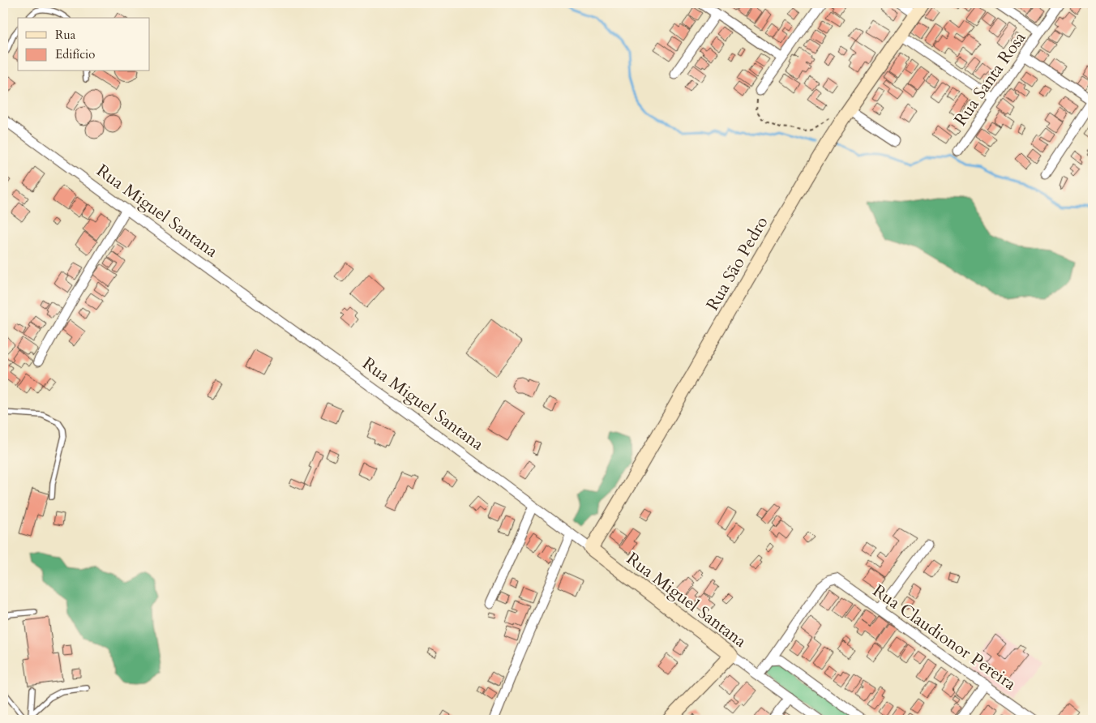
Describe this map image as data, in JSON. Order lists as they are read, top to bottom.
{
  "streets": {
    "street": [
      "Rua Santa Rosa",
      "Rua Miguel Santana",
      "Rua São Pedro",
      "Rua Claudionor Pereira"
    ]
  },
  "crossings": [
    ["Rua Miguel Santana", "Rua São Pedro"]
  ],
  "legend": ["Rua", "Edifício"]
}
